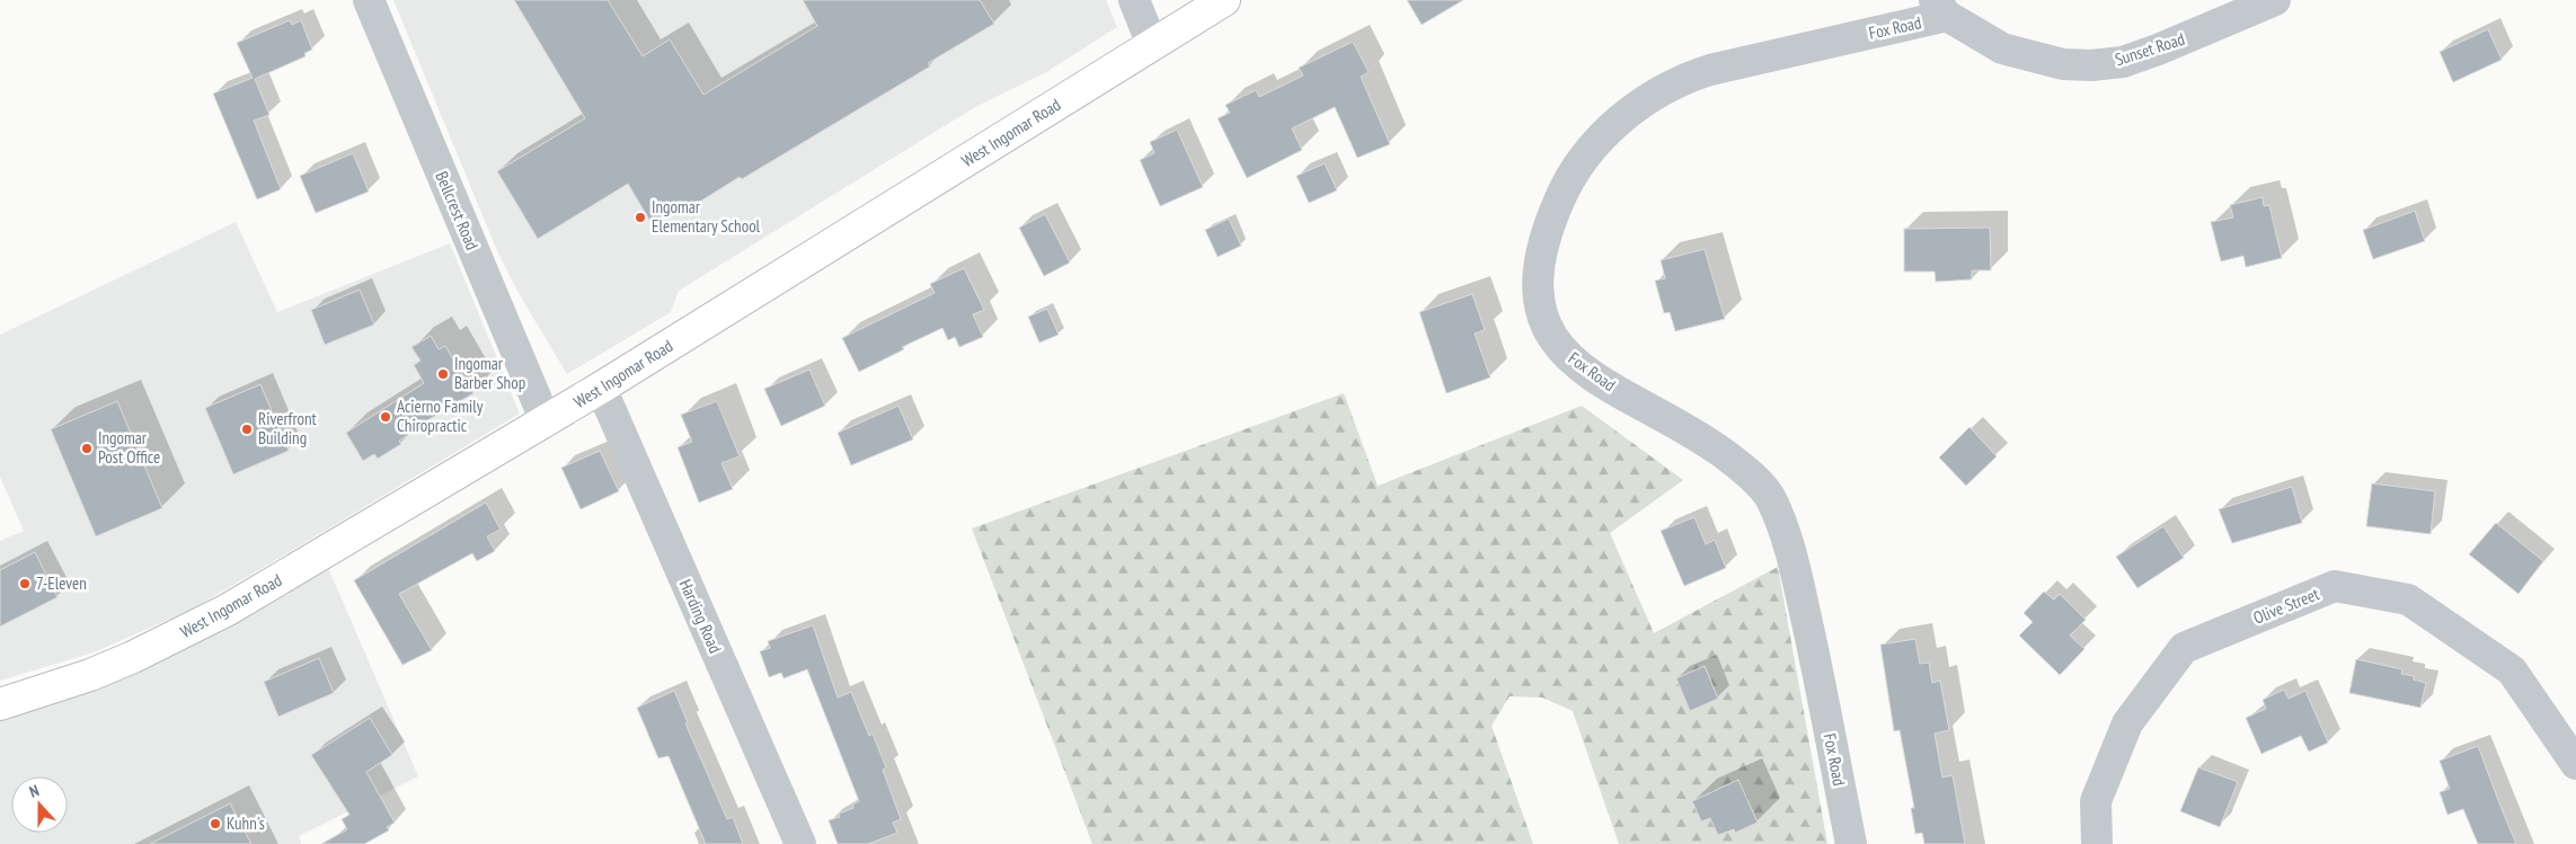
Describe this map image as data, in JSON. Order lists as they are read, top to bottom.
{
  "streets": {
    "main road": ["West Ingomar Road"],
    "street": [
      "Fox Road",
      "Sunset Road",
      "Bellcrest Road",
      "Olive Street",
      "Harding Road"
    ]
  },
  "crossings": [
    ["Fox Road", "Sunset Road"],
    ["West Ingomar Road", "Bellcrest Road"],
    ["West Ingomar Road", "Harding Road"]
  ],
  "places": [
    "Ingomar Elementary School",
    "Ingomar Barber Shop",
    "Acierno Family Chiropractic",
    "Riverfront Building",
    "Ingomar Post Office",
    "7-Eleven",
    "Kuhn's"
  ],
  "north": "top"
}
